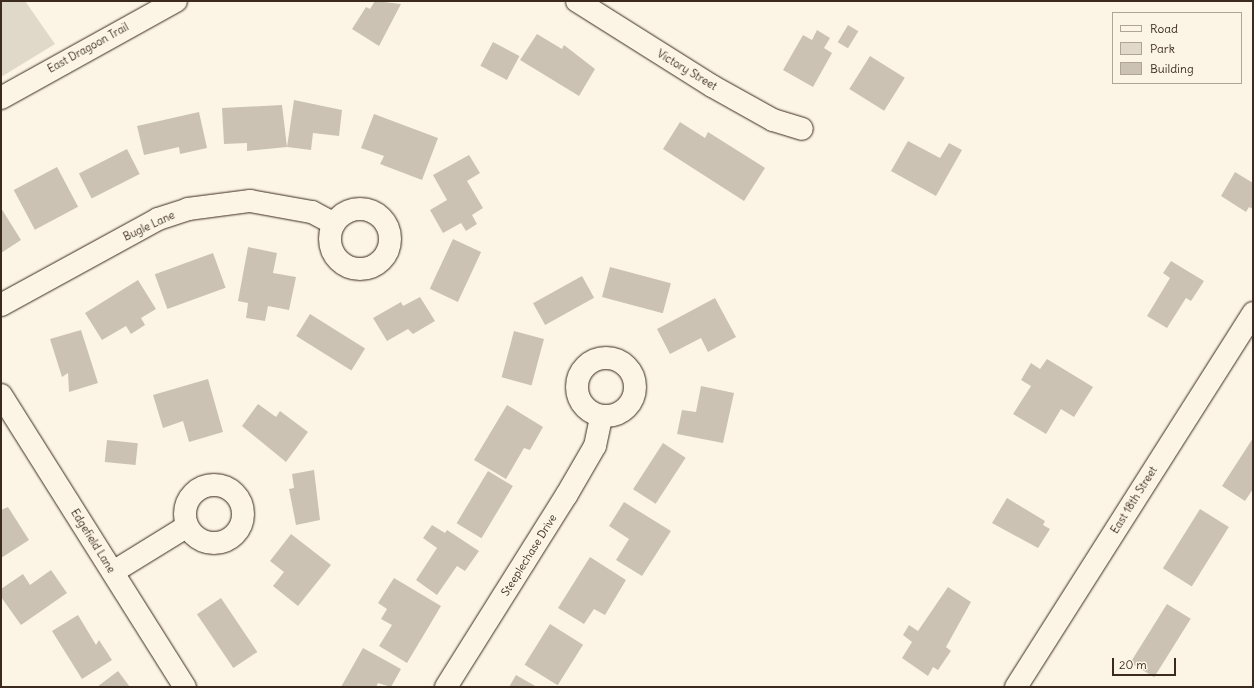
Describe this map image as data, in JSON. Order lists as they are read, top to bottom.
{
  "streets": {
    "street": [
      "East Dragoon Trail",
      "Victory Street",
      "Bugle Lane",
      "East 18th Street",
      "Edgefield Lane",
      "Steeplechase Drive"
    ]
  },
  "legend": ["Road", "Park", "Building"],
  "scale_bar": "20 m"
}
